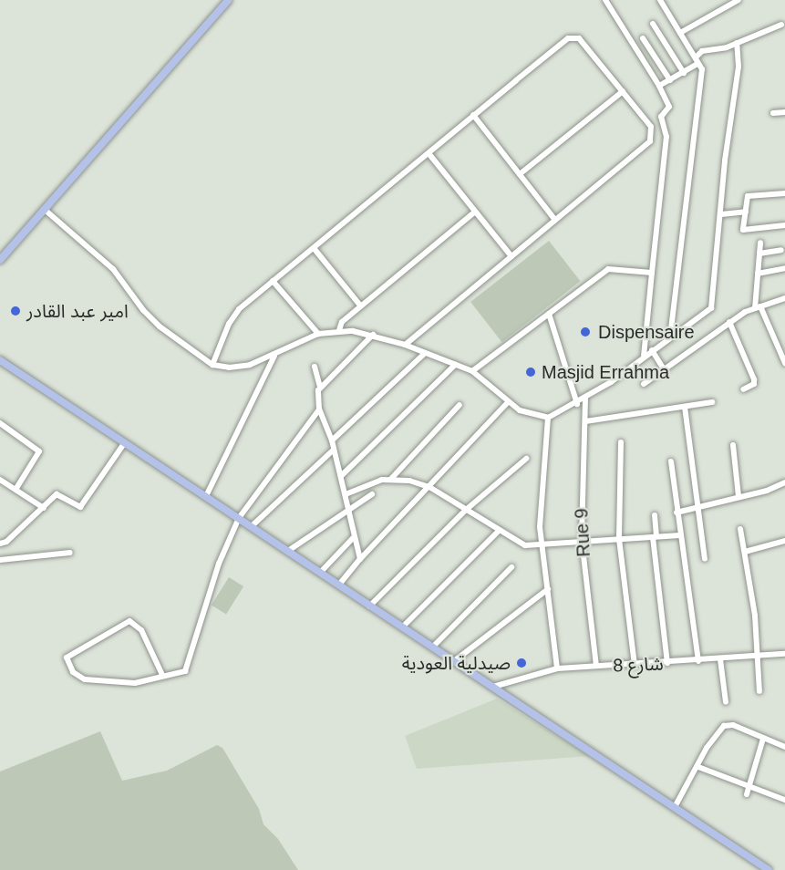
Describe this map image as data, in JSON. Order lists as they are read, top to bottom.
{
  "streets": {
    "street": ["Rue 9", "شارع 8"]
  },
  "crossings": [
    ["Rue 9", "شارع 8"]
  ],
  "places": [
    "امير عبد القادر",
    "Dispensaire",
    "Masjid Errahma",
    "صيدلية العودية"
  ]
}
